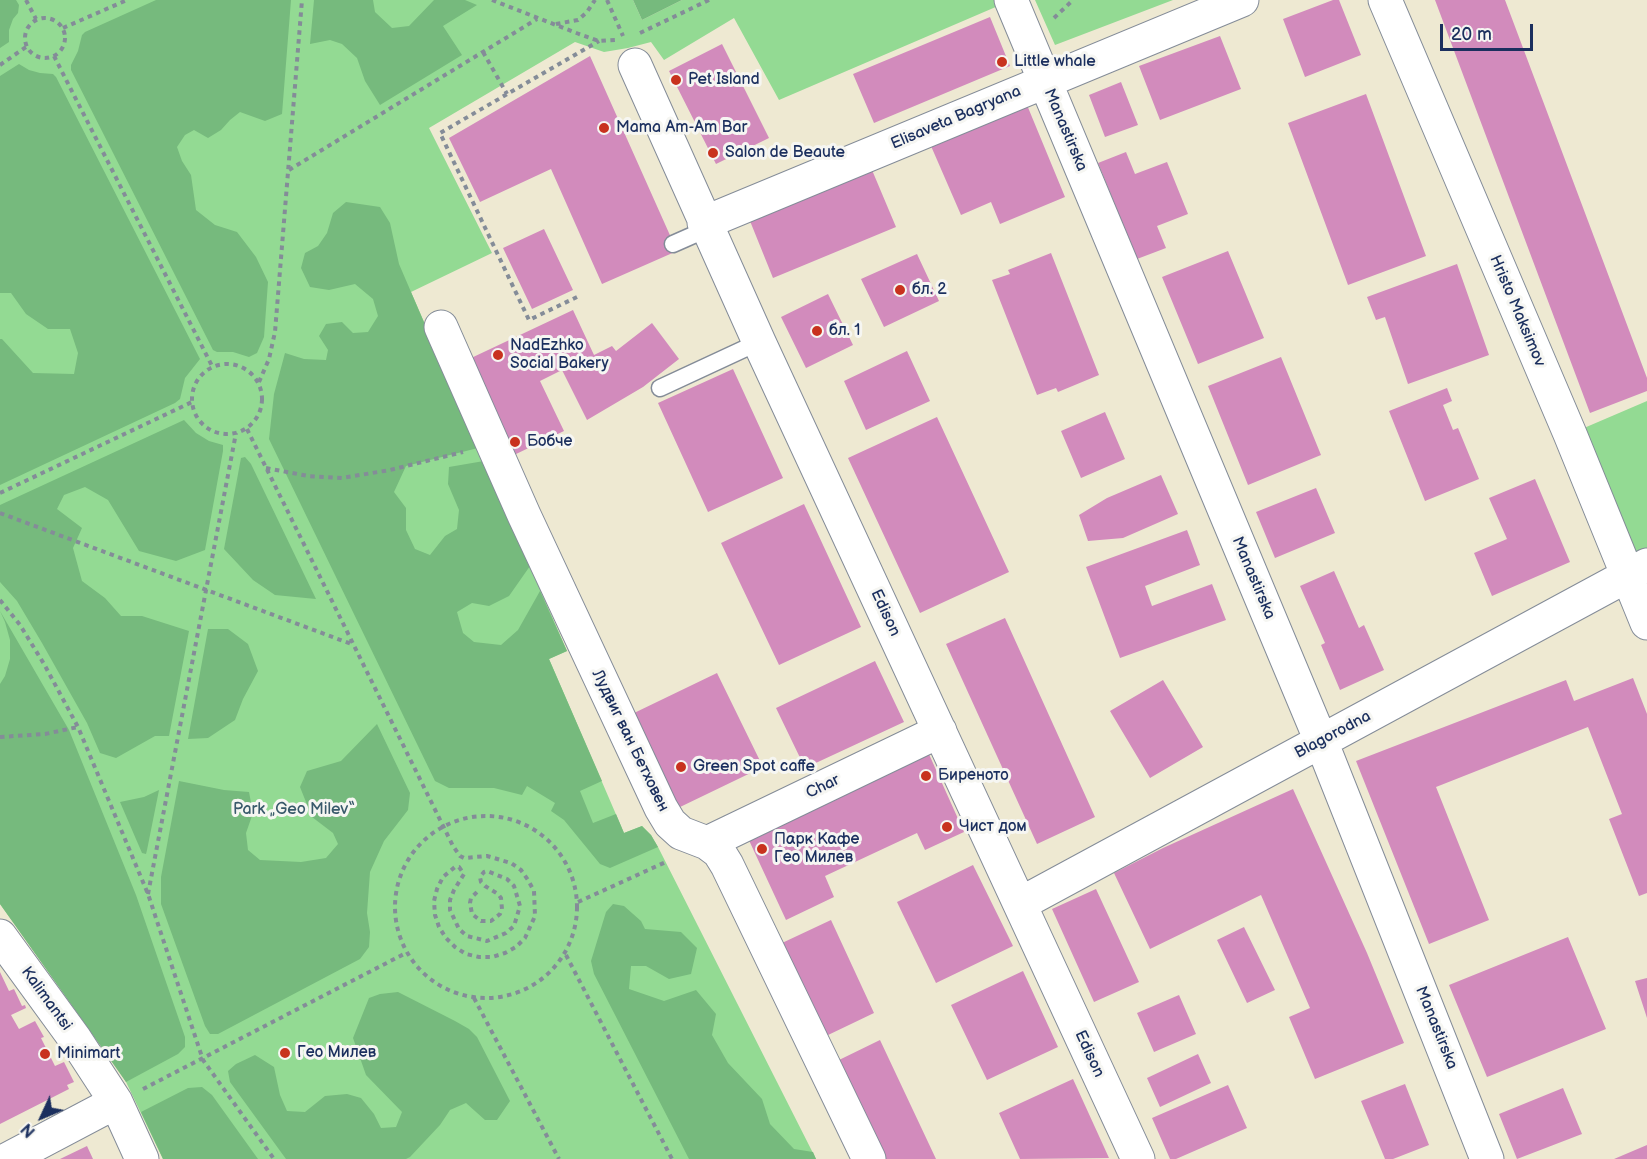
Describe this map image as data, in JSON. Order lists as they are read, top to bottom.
{
  "streets": {
    "street": [
      "Elisaveta Bagryana",
      "Manastirska",
      "Hristo Maksimov",
      "Edison",
      "Blagorodna",
      "Лудвиг ван Бетховен",
      "Char",
      "Kalimantsi"
    ]
  },
  "crossings": [
    ["Elisaveta Bagryana", "Manastirska"],
    ["Elisaveta Bagryana", "Edison"],
    ["Manastirska", "Blagorodna"],
    ["Hristo Maksimov", "Blagorodna"],
    ["Edison", "Blagorodna"],
    ["Edison", "Char"],
    ["Лудвиг ван Бетховен", "Char"]
  ],
  "parks": ["Park „Geo Milev“"],
  "places": [
    "Little whale",
    "Pet Island",
    "Mama Am-Am Bar",
    "Salon de Beaute",
    "бл. 2",
    "бл. 1",
    "NadEzhko Social Bakery",
    "Бобче",
    "Green Spot caffe",
    "Биреното",
    "Чист дом",
    "Парк Кафе Гео Милев",
    "Гео Милев",
    "Minimart"
  ],
  "scale_bar": "20 m",
  "north": "bottom left"
}
